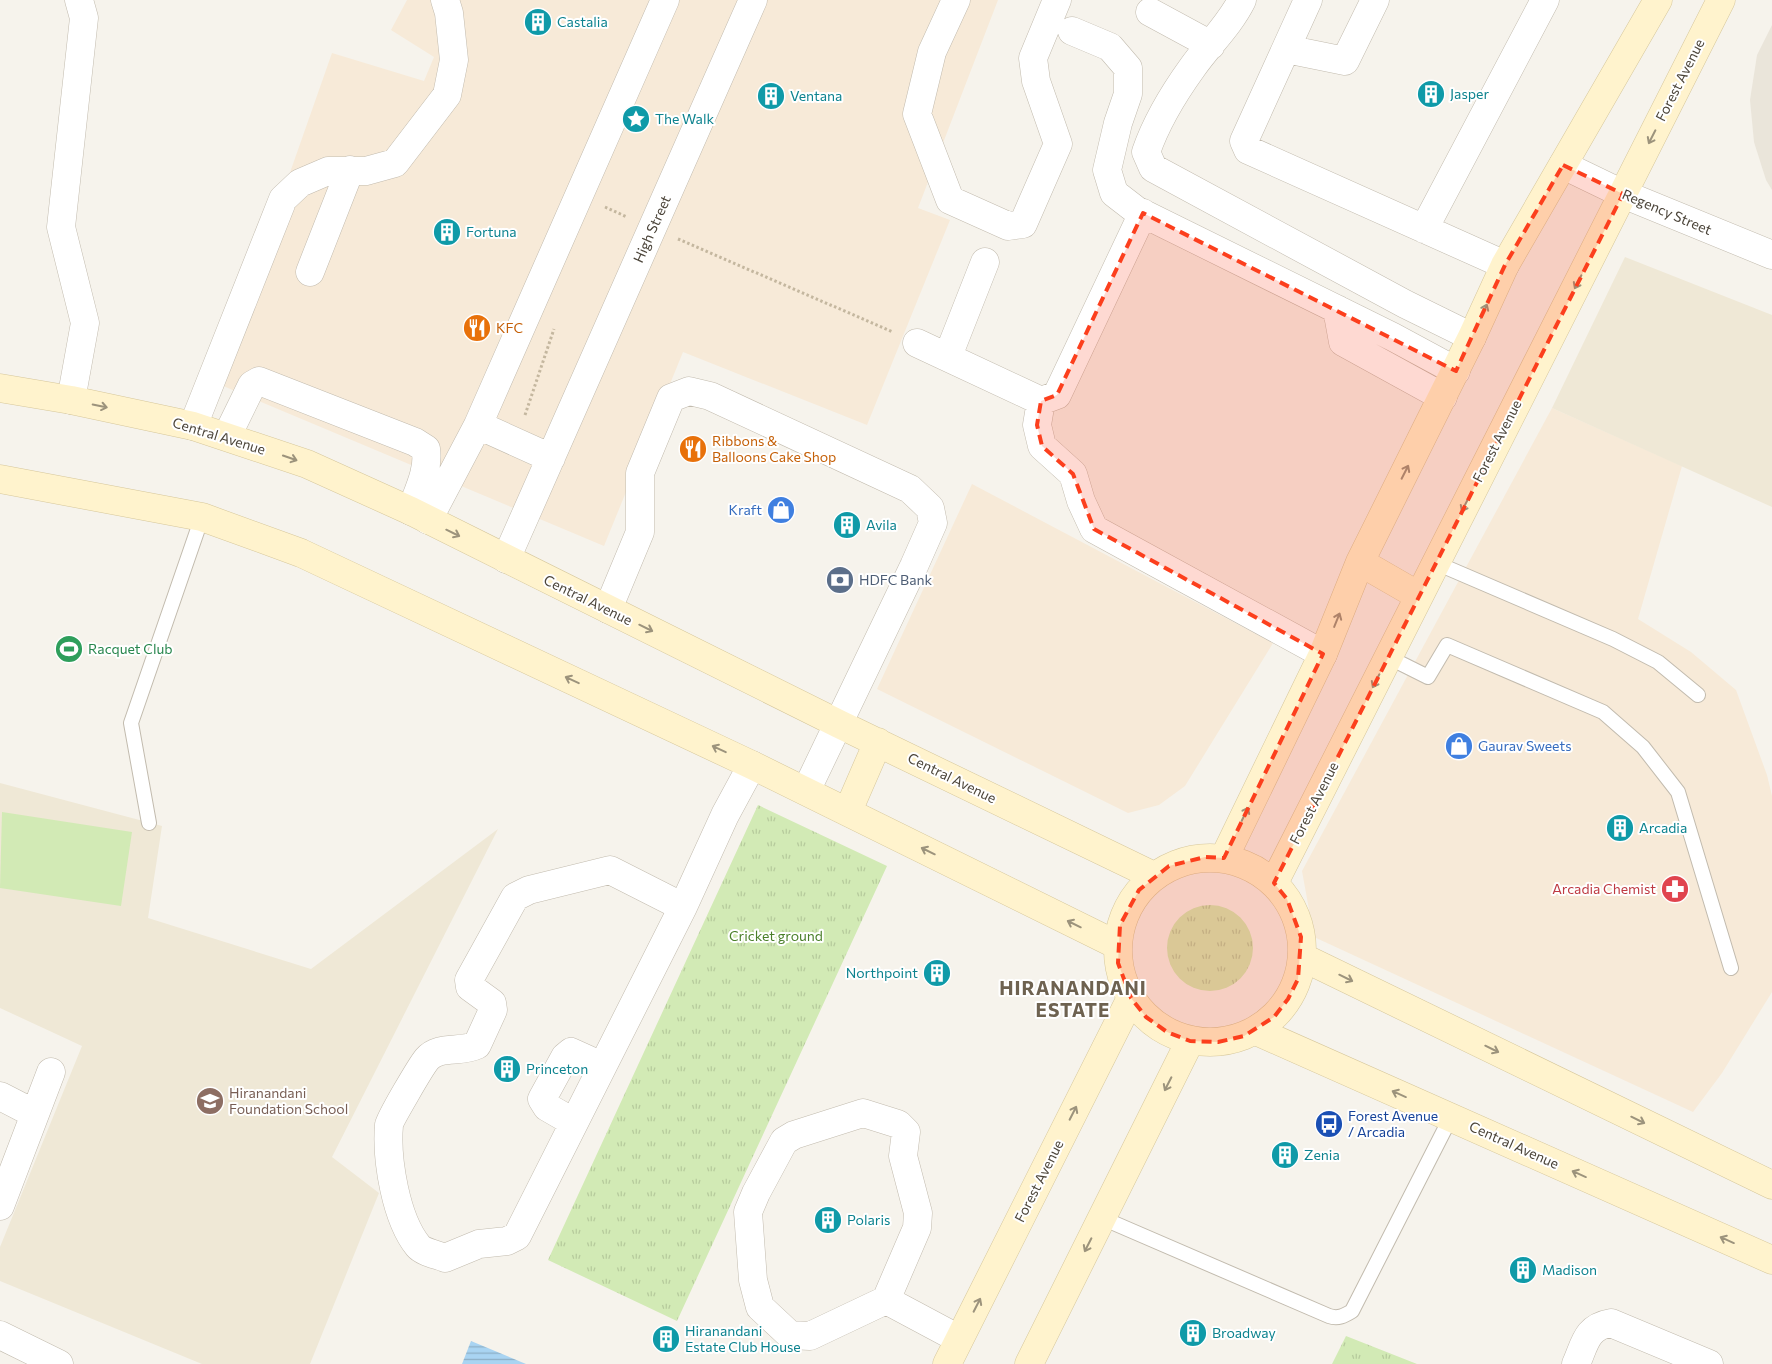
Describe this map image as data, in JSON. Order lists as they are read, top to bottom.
{
  "streets": {
    "main road": ["Forest Avenue", "Central Avenue"],
    "street": ["Regency Street", "High Street"]
  },
  "crossings": [
    ["Forest Avenue", "Regency Street"],
    ["High Street", "Central Avenue"]
  ],
  "districts": ["HIRANANDANI ESTATE"],
  "parks": ["Cricket ground"],
  "places": {
    "building": [
      "Castalia",
      "Jasper",
      "Ventana",
      "Fortuna",
      "Avila",
      "Arcadia",
      "Northpoint",
      "Princeton",
      "Zenia",
      "Polaris",
      "Madison",
      "Broadway",
      "Hiranandani Estate Club House"
    ],
    "place": ["The Walk"],
    "restaurant": ["KFC", "Ribbons & Balloons Cake Shop"],
    "shop": ["Kraft", "Gaurav Sweets"],
    "bank": ["HDFC Bank"],
    "sports": ["Racquet Club"],
    "pharmacy": ["Arcadia Chemist"],
    "school or university": ["Hiranandani Foundation School"],
    "bus stop": ["Forest Avenue / Arcadia"]
  }
}
